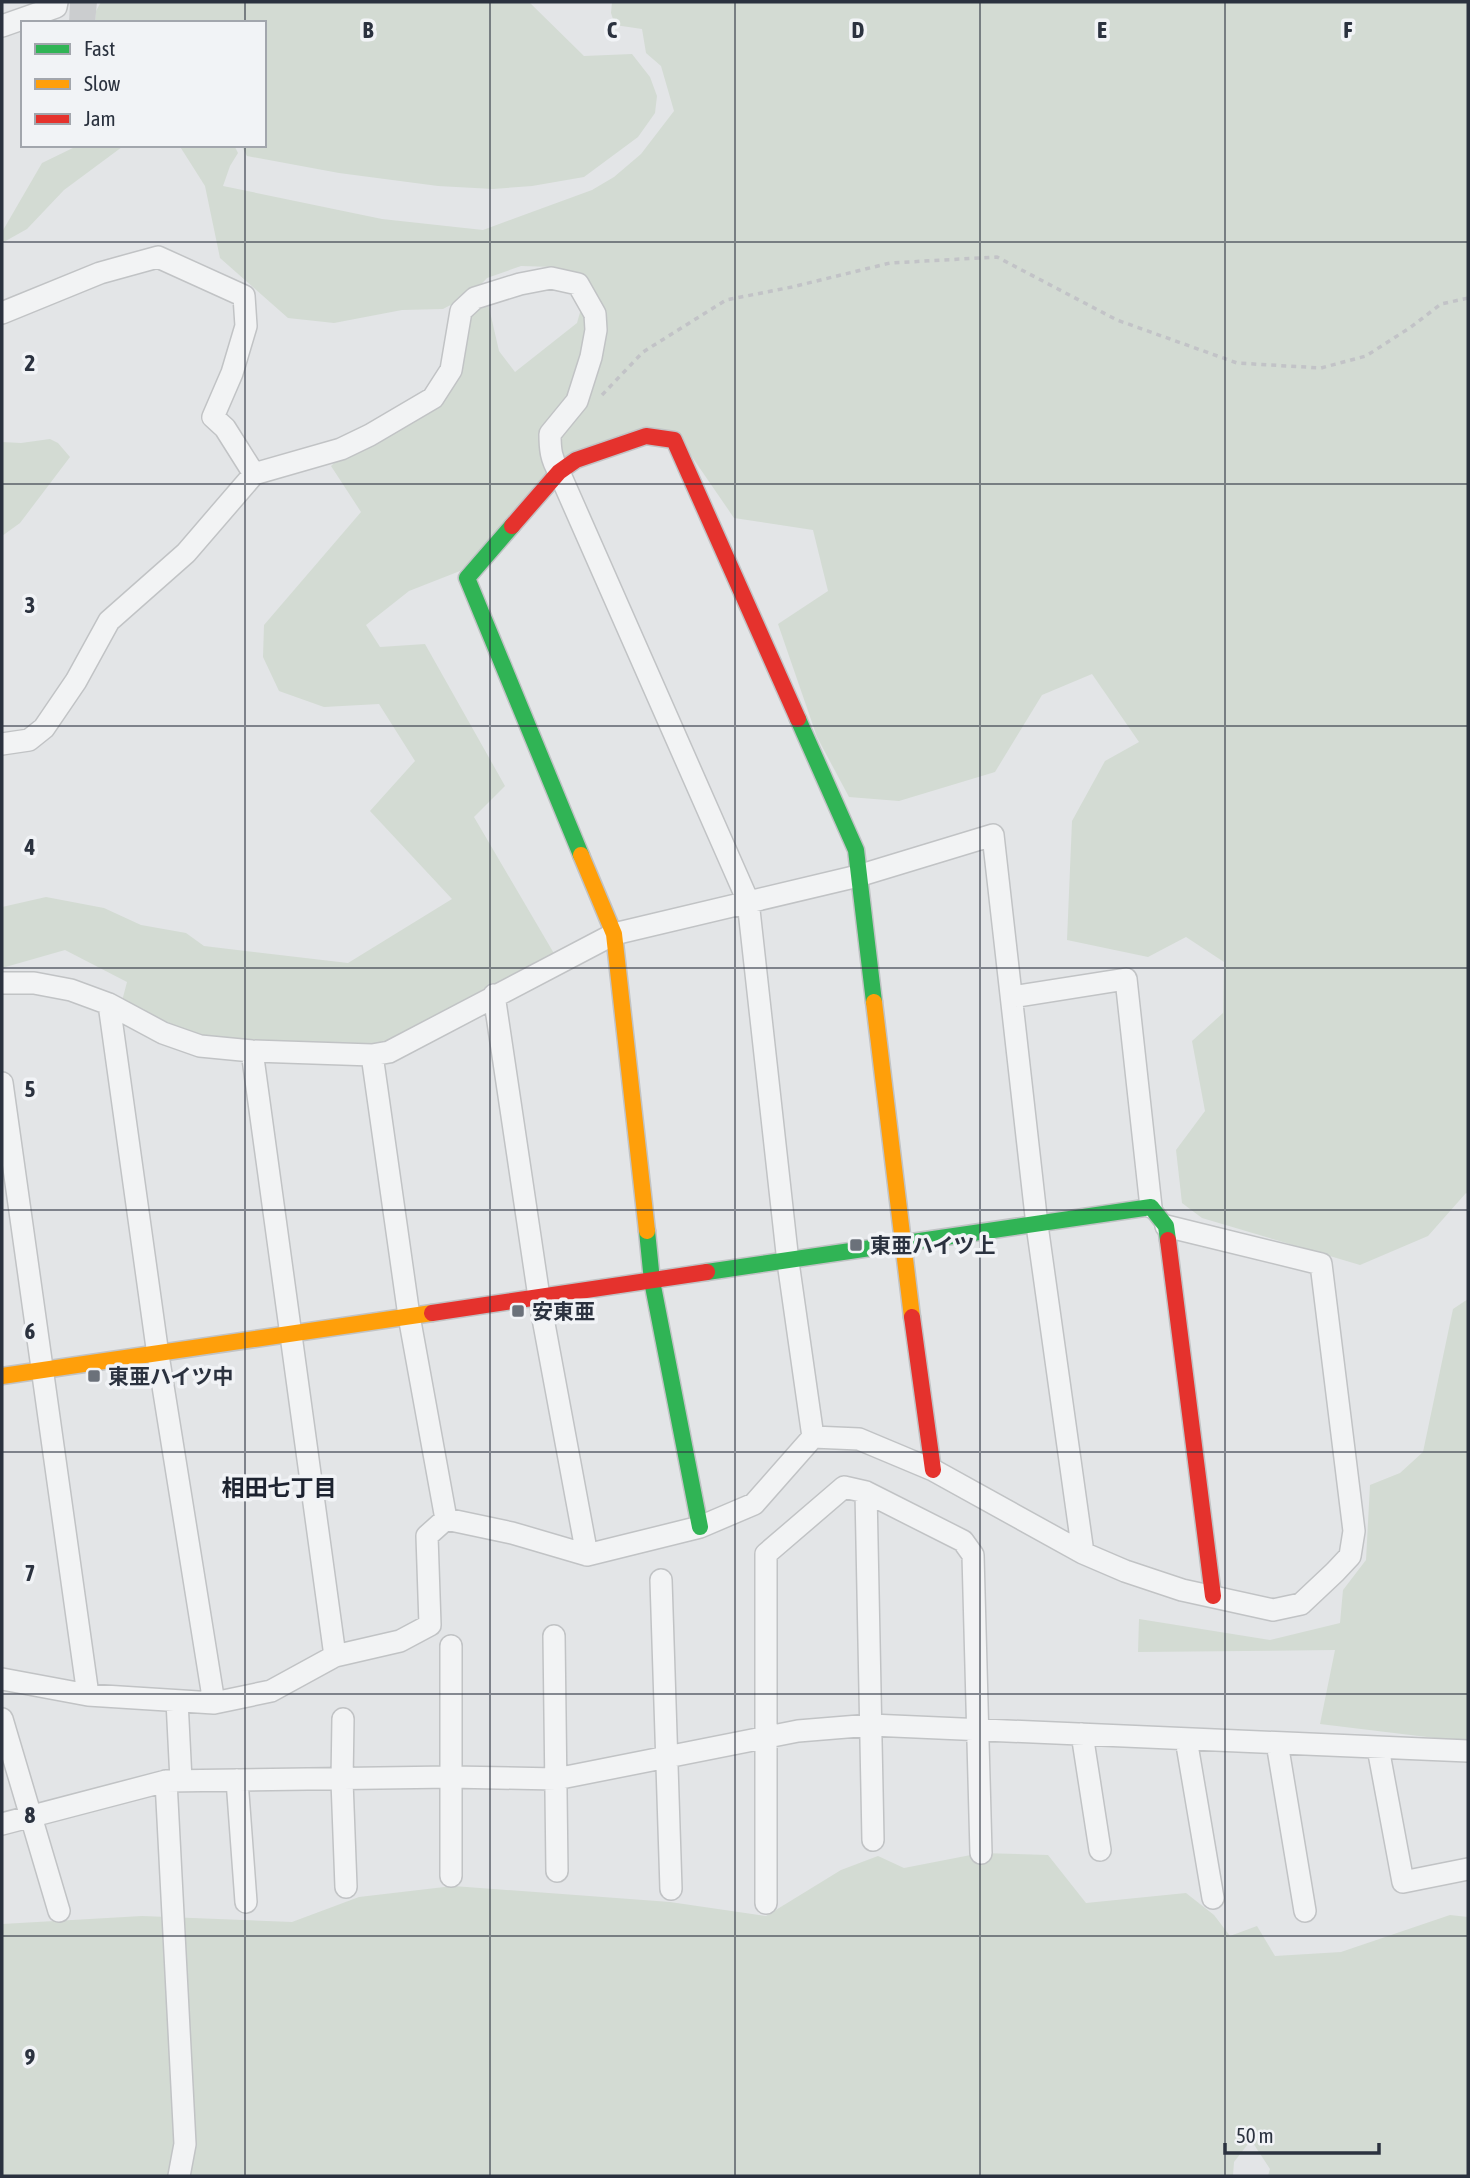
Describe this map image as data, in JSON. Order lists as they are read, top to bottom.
{
  "districts": ["相田七丁目"],
  "places": {
    "transit": ["東亜ハイツ上", "安東亜", "東亜ハイツ中"]
  },
  "legend": ["Fast", "Slow", "Jam"],
  "scale_bar": "50 m",
  "grid": {
    "columns": [
      "B",
      "C",
      "D",
      "E",
      "F"
    ],
    "rows": [
      "2",
      "3",
      "4",
      "5",
      "6",
      "7",
      "8",
      "9"
    ]
  }
}
